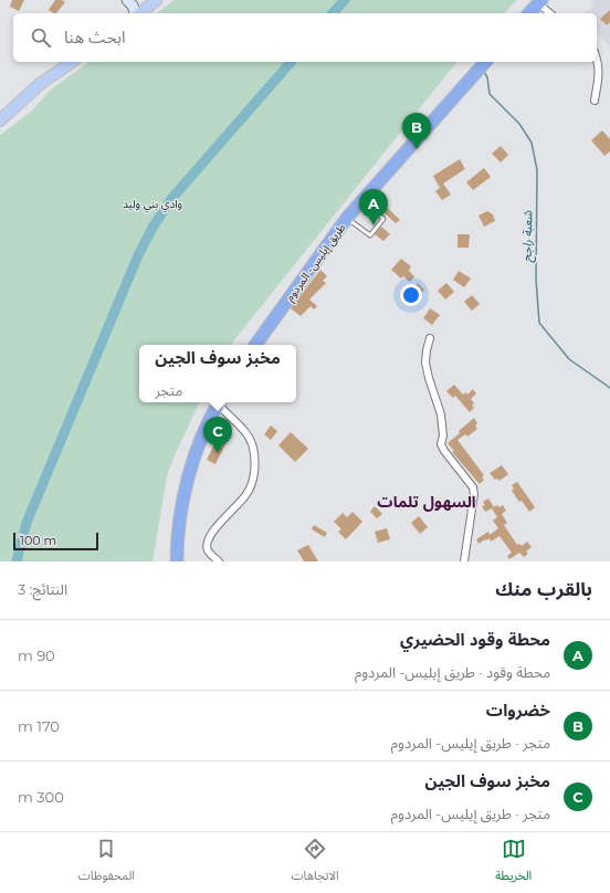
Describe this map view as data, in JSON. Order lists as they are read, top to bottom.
{
  "streets": {
    "highway": ["طريق إيليس- المردوم"]
  },
  "districts": ["السهول تلمات"],
  "water": ["شعبة راجح"],
  "parks": ["وادي بني وليد"],
  "scale_bar": "100 m",
  "page": {
    "search": "ابحث هنا",
    "pins": ["B", "A", "C"],
    "popup": ["مخبز سوف الجين", "متجر"],
    "scale": "100 m",
    "heading": ["بالقرب منك", "النتائج: 3"],
    "list": [
      {
        "mark": "A",
        "name": "محطة وقود الحضيري",
        "note": "محطة وقود · طريق إيليس- المردوم",
        "value": "90 m"
      },
      {
        "mark": "B",
        "name": "خضروات",
        "note": "متجر · طريق إيليس- المردوم",
        "value": "170 m"
      },
      {
        "mark": "C",
        "name": "مخبز سوف الجين",
        "note": "متجر · طريق إيليس- المردوم",
        "value": "300 m"
      }
    ],
    "nav": ["الخريطة", "الاتجاهات", "المحفوظات"]
  }
}
